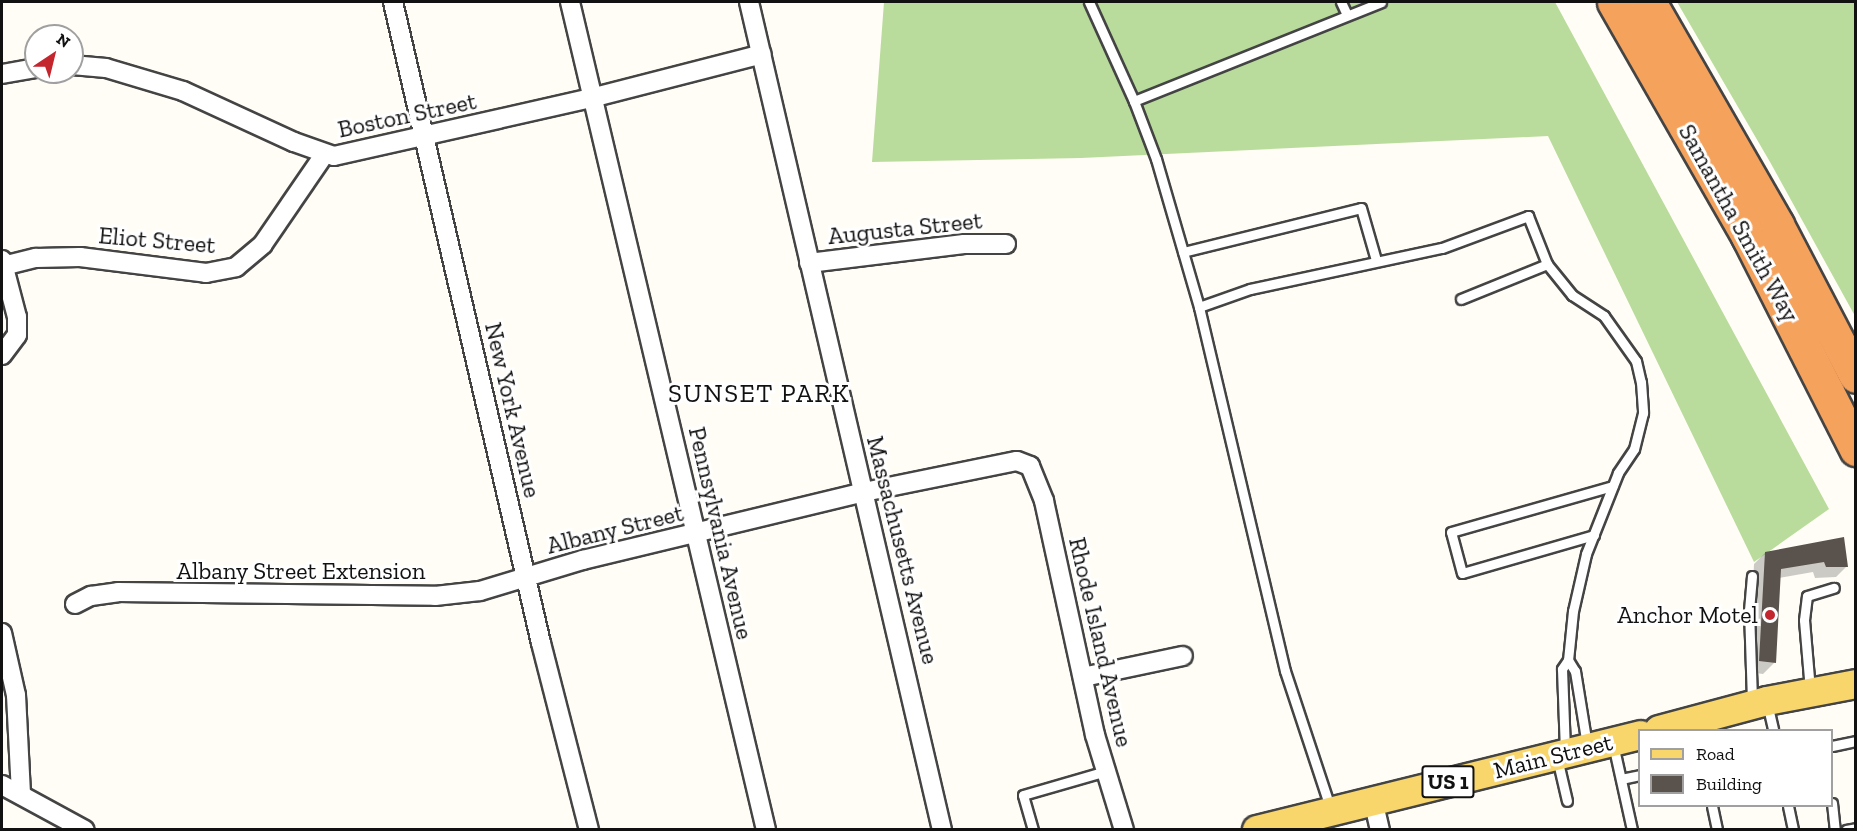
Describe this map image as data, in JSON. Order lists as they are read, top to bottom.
{
  "streets": {
    "highway": ["Samantha Smith Way"],
    "main road": ["Main Street", "US 1"],
    "street": [
      "Boston Street",
      "Augusta Street",
      "Eliot Street",
      "New York Avenue",
      "Albany Street",
      "Pennsylvania Avenue",
      "Massachusetts Avenue",
      "Albany Street Extension",
      "Rhode Island Avenue"
    ]
  },
  "crossings": [
    ["Boston Street", "Eliot Street"],
    ["Boston Street", "New York Avenue"],
    ["Boston Street", "Pennsylvania Avenue"],
    ["Boston Street", "Massachusetts Avenue"],
    ["Augusta Street", "Massachusetts Avenue"],
    ["New York Avenue", "Albany Street"],
    ["New York Avenue", "Albany Street Extension"],
    ["Albany Street", "Pennsylvania Avenue"],
    ["Albany Street", "Massachusetts Avenue"],
    ["Albany Street", "Albany Street Extension"],
    ["Albany Street", "Rhode Island Avenue"]
  ],
  "districts": ["SUNSET PARK"],
  "places": ["Anchor Motel"],
  "legend": ["Road", "Building"],
  "north": "top right"
}
